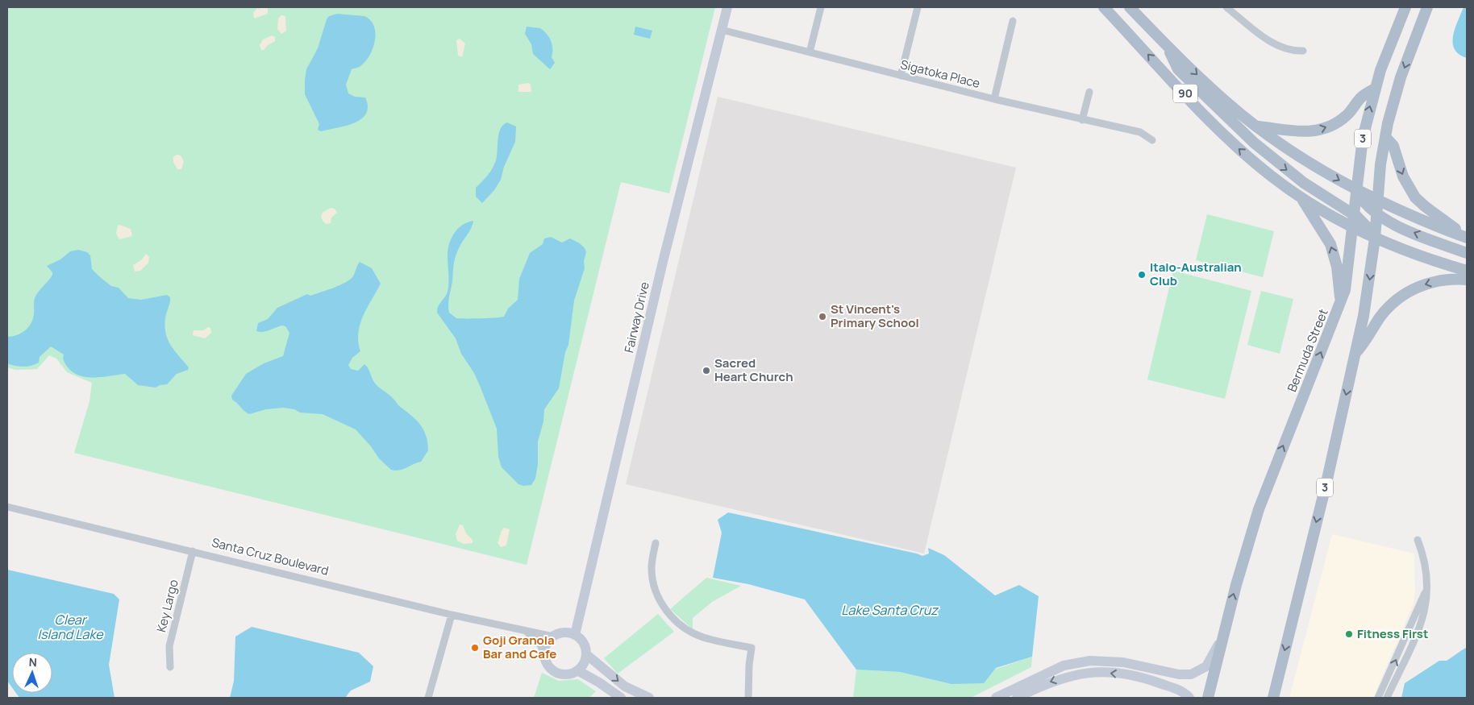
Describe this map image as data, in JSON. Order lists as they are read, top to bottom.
{
  "streets": {
    "main road": ["90", "3", "Bermuda Street"],
    "street": [
      "Sigatoka Place",
      "Fairway Drive",
      "Santa Cruz Boulevard",
      "Key Largo"
    ]
  },
  "crossings": [
    ["Sigatoka Place", "Fairway Drive"],
    ["90", "3"],
    ["90", "Bermuda Street"],
    ["Fairway Drive", "Santa Cruz Boulevard"],
    ["Santa Cruz Boulevard", "Key Largo"]
  ],
  "water": ["Lake Santa Cruz", "Clear Island Lake"],
  "places": [
    "Italo-Australian Club",
    "St Vincent's Primary School",
    "Sacred Heart Church",
    "Fitness First",
    "Goji Granola Bar and Cafe"
  ],
  "north": "top"
}
